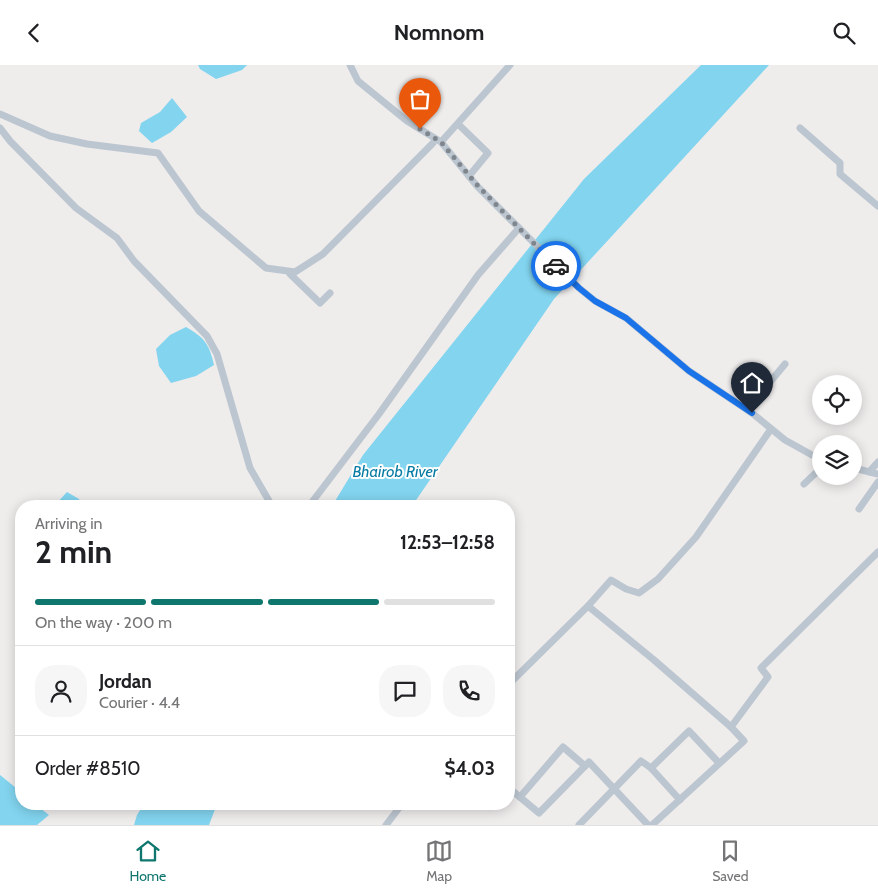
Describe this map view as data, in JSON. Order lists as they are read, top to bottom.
{
  "water": ["Bhairob River"],
  "page": {
    "header": "Nomnom",
    "heading": ["2 min", "Arriving in", "12:53–12:58"],
    "panel": [
      "Jordan",
      "Courier · 4.4",
      "Order #8510",
      "$4.03"
    ],
    "bar": "On the way · 200 m",
    "tabs": ["Home", "Map", "Saved"]
  }
}
